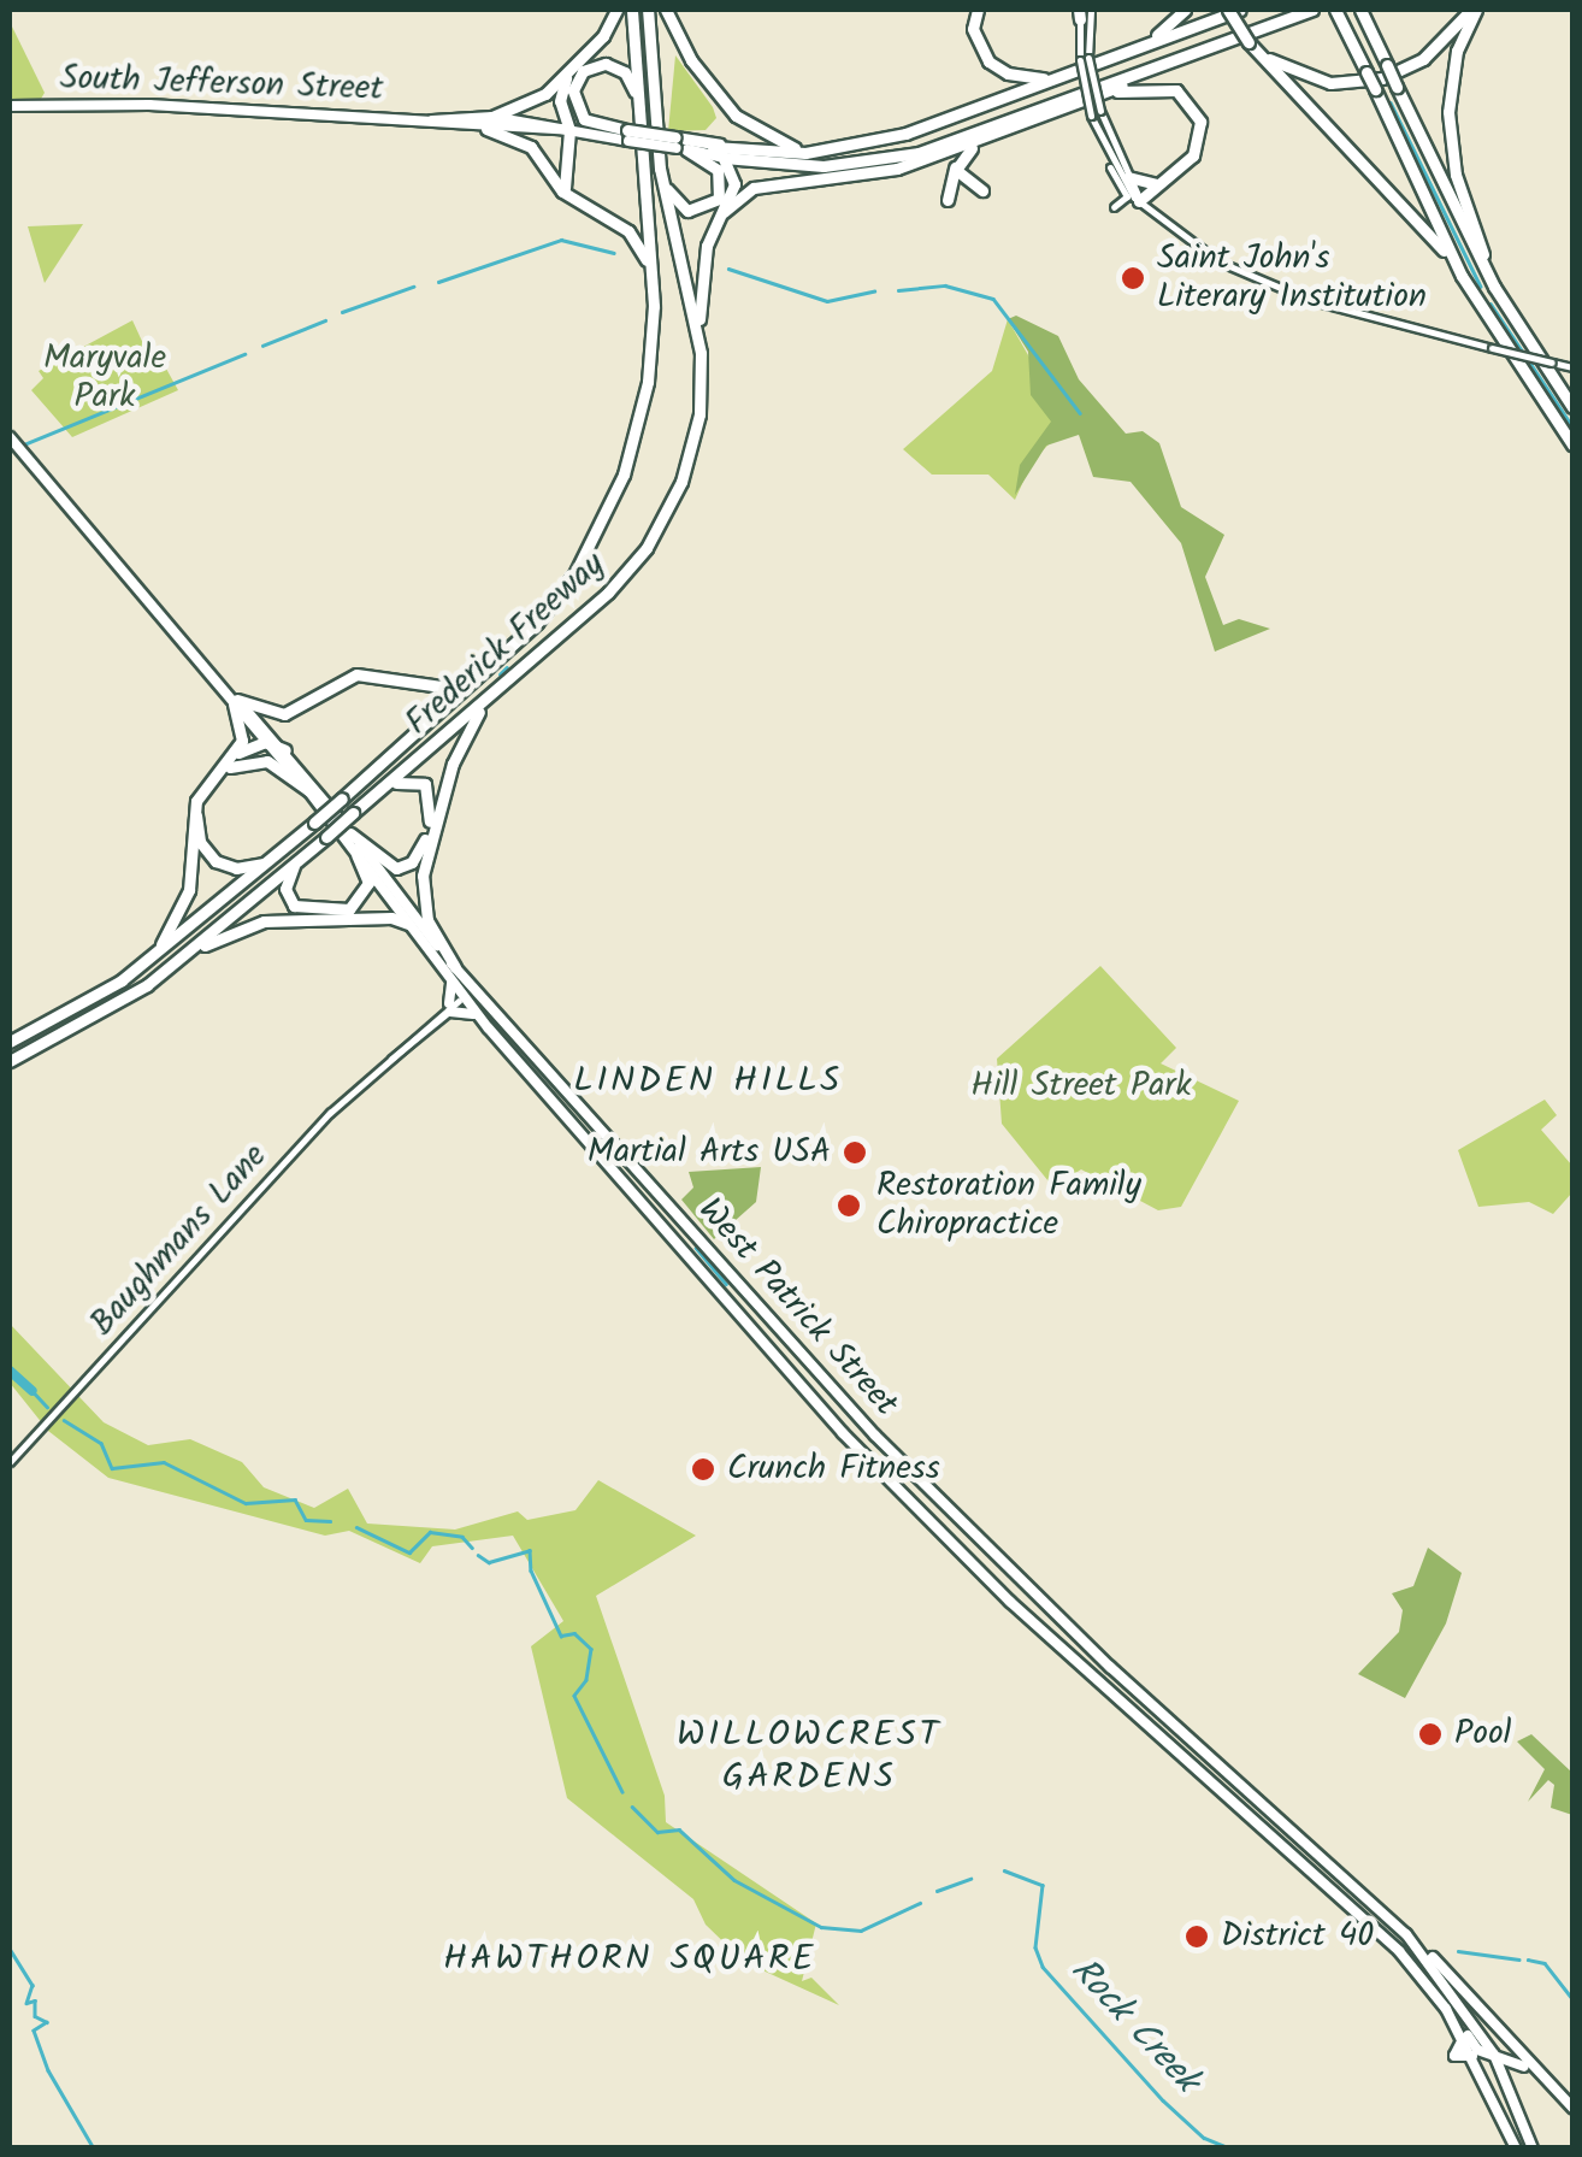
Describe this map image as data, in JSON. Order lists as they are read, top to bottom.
{
  "streets": {
    "highway": ["Frederick Freeway"],
    "main road": ["South Jefferson Street", "Baughmans Lane", "West Patrick Street"]
  },
  "crossings": [
    ["Baughmans Lane", "West Patrick Street"]
  ],
  "districts": ["LINDEN HILLS", "WILLOWCREST GARDENS", "HAWTHORN SQUARE"],
  "water": ["Rock Creek"],
  "parks": ["Maryvale Park", "Hill Street Park"],
  "places": [
    "Saint John's Literary Institution",
    "Martial Arts USA",
    "Restoration Family Chiropractice",
    "Crunch Fitness",
    "Pool",
    "District 40"
  ]
}
